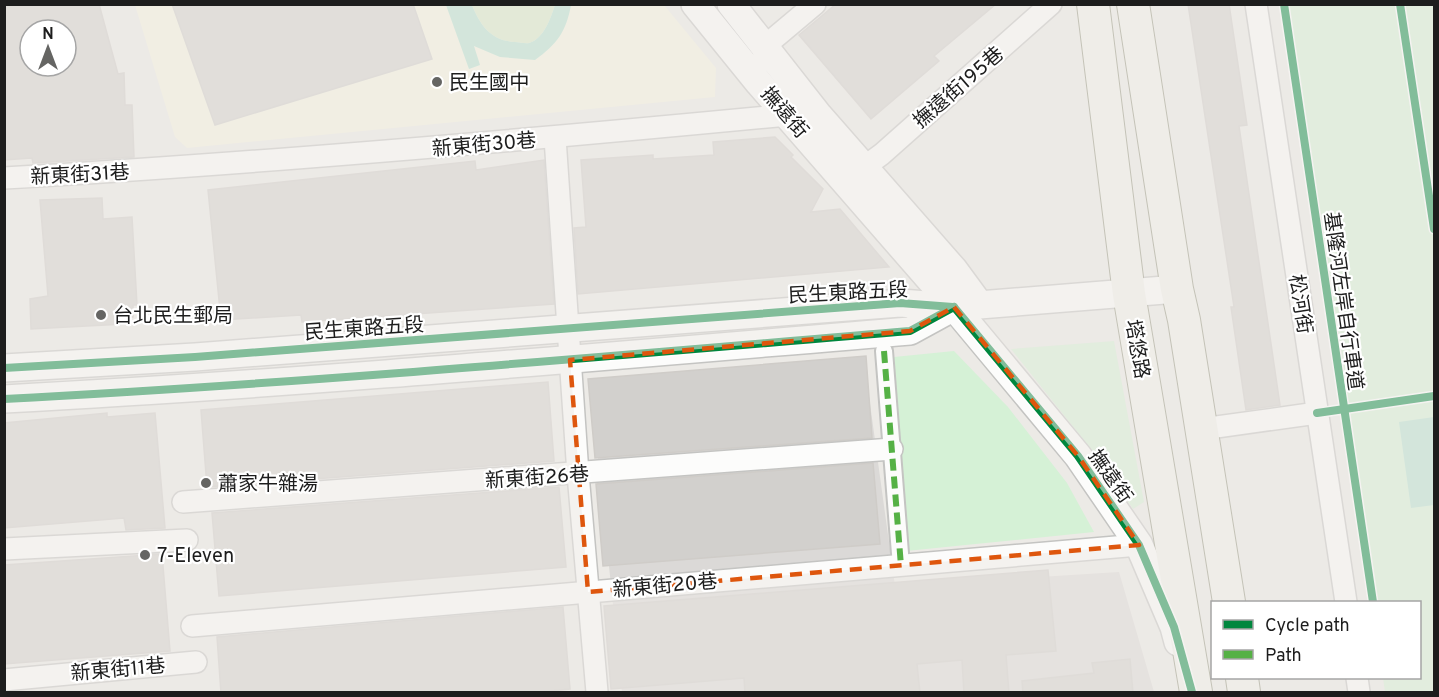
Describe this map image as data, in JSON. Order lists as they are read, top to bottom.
{
  "streets": {
    "main road": ["塔悠路"],
    "street": [
      "撫遠街195巷",
      "撫遠街",
      "新東街30巷",
      "新東街31巷",
      "民生東路五段",
      "松河街",
      "新東街26巷",
      "新東街20巷",
      "新東街11巷"
    ],
    "cycle path": ["基隆河左岸自行車道"]
  },
  "crossings": [
    ["撫遠街195巷", "撫遠街"],
    ["撫遠街", "新東街30巷"],
    ["撫遠街", "民生東路五段"],
    ["撫遠街", "塔悠路"],
    ["撫遠街", "新東街20巷"],
    ["新東街30巷", "新東街31巷"],
    ["民生東路五段", "塔悠路"]
  ],
  "places": [
    "民生國中",
    "台北民生郵局",
    "蕭家牛雜湯",
    "7-Eleven"
  ],
  "legend": ["Cycle path", "Path"],
  "north": "top"
}
